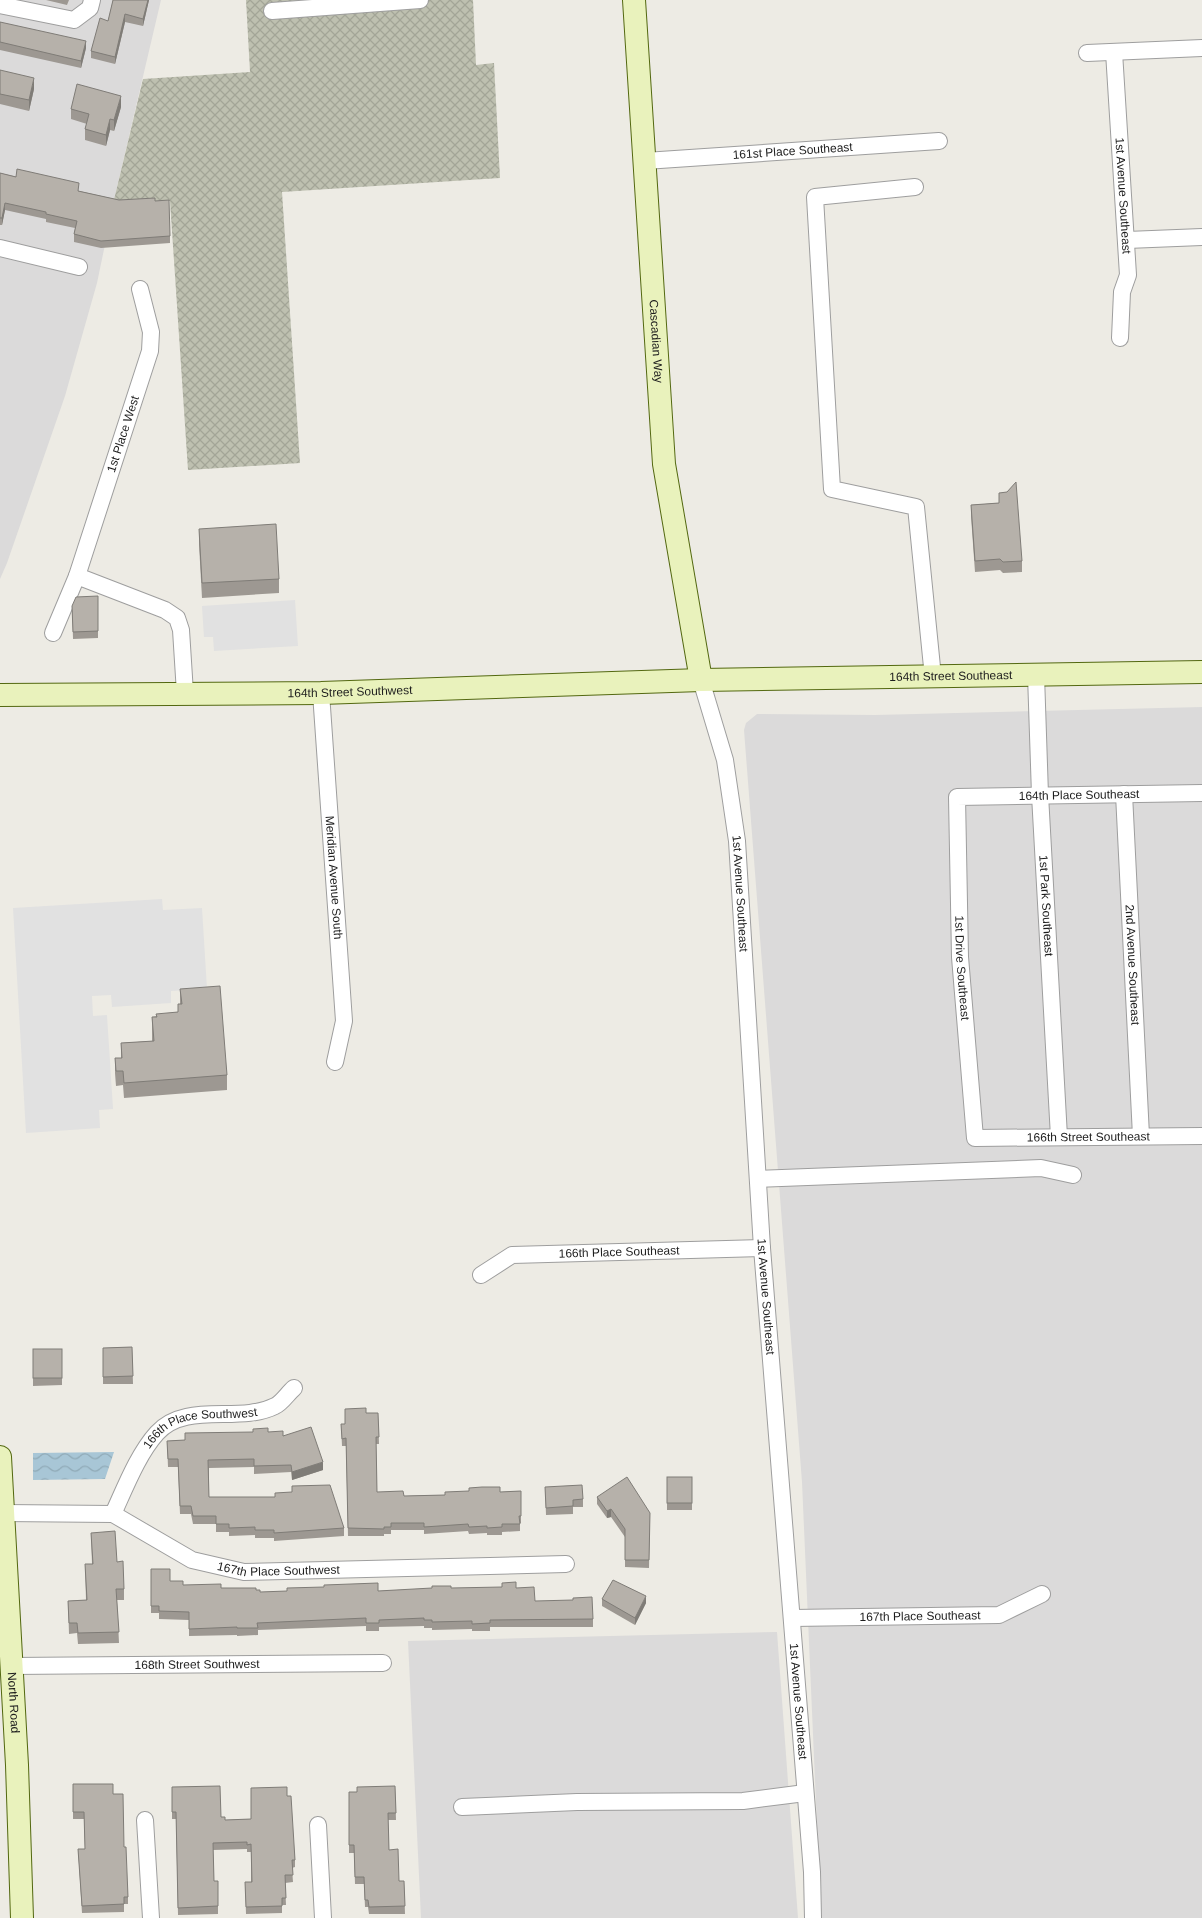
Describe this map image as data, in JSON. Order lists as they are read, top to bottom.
{
  "streets": {
    "main road": [
      "Cascadian Way",
      "164th Street Southeast",
      "164th Street Southwest",
      "North Road"
    ],
    "street": [
      "161st Place Southeast",
      "1st Avenue Southeast",
      "1st Place West",
      "164th Place Southeast",
      "Meridian Avenue South",
      "1st Park Southeast",
      "2nd Avenue Southeast",
      "1st Drive Southeast",
      "166th Street Southeast",
      "166th Place Southeast",
      "166th Place Southwest",
      "167th Place Southwest",
      "167th Place Southeast",
      "168th Street Southwest"
    ]
  },
  "crossings": [
    ["161st Place Southeast", "Cascadian Way"],
    ["1st Avenue Southeast", "Cascadian Way"],
    ["1st Avenue Southeast", "164th Street Southeast"],
    ["1st Avenue Southeast", "164th Street Southwest"],
    ["1st Avenue Southeast", "166th Place Southeast"],
    ["1st Avenue Southeast", "167th Place Southeast"],
    ["Cascadian Way", "164th Street Southeast"],
    ["Cascadian Way", "164th Street Southwest"],
    ["164th Street Southeast", "164th Street Southwest"],
    ["164th Street Southeast", "1st Park Southeast"],
    ["164th Street Southwest", "Meridian Avenue South"],
    ["164th Place Southeast", "1st Park Southeast"],
    ["164th Place Southeast", "2nd Avenue Southeast"],
    ["164th Place Southeast", "1st Drive Southeast"],
    ["1st Park Southeast", "166th Street Southeast"],
    ["2nd Avenue Southeast", "166th Street Southeast"],
    ["1st Drive Southeast", "166th Street Southeast"],
    ["166th Place Southwest", "167th Place Southwest"],
    ["168th Street Southwest", "North Road"]
  ]
}
